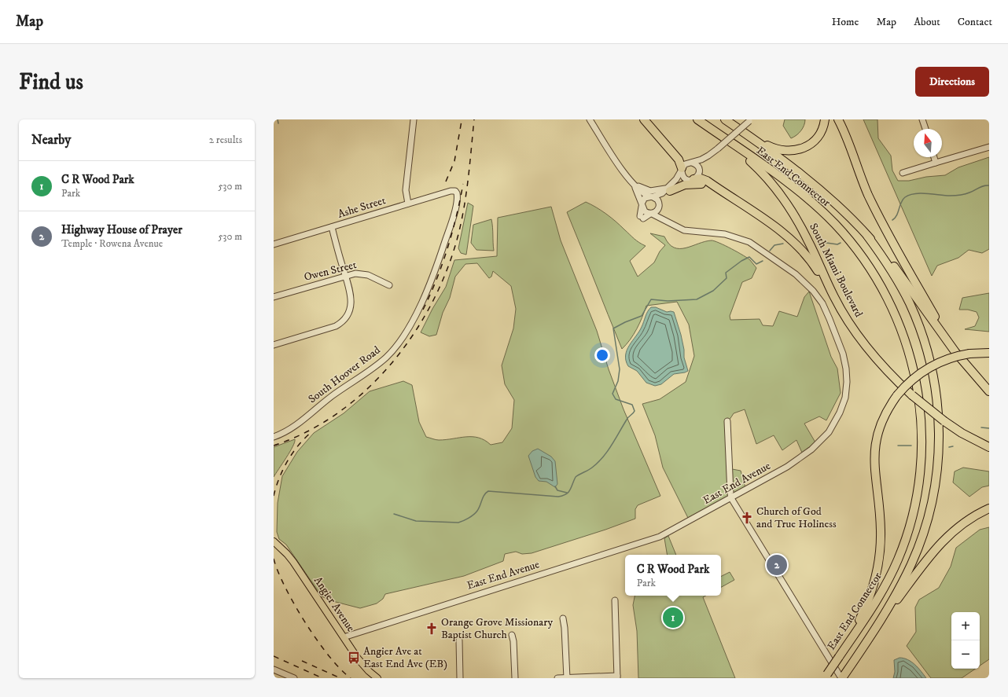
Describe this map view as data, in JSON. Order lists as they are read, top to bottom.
{
  "streets": {
    "highway": ["East End Connector", "South Miami Boulevard"],
    "main road": ["Angier Avenue"],
    "street": [
      "Ashe Street",
      "Owen Street",
      "South Hoover Road",
      "East End Avenue"
    ]
  },
  "crossings": [
    ["East End Connector", "South Miami Boulevard"],
    ["Ashe Street", "South Hoover Road"],
    ["East End Avenue", "Angier Avenue"]
  ],
  "places": {
    "church": ["Church of God and True Holiness", "Orange Grove Missionary Baptist Church"],
    "bus stop": ["Angier Ave at East End Ave (EB)"]
  },
  "north": "top",
  "page": {
    "header": "Map",
    "nav": [
      "Home",
      "Map",
      "About",
      "Contact"
    ],
    "buttons": "Directions",
    "title": "Find us",
    "heading": ["Nearby", "2 results"],
    "list": [
      {
        "mark": "1",
        "name": "C R Wood Park",
        "note": "Park",
        "value": "530 m"
      },
      {
        "mark": "2",
        "name": "Highway House of Prayer",
        "note": "Temple · Rowena Avenue",
        "value": "530 m"
      }
    ],
    "pins": ["2", "1"],
    "popup": ["C R Wood Park", "Park"],
    "map_buttons": ["+", "−"]
  }
}
